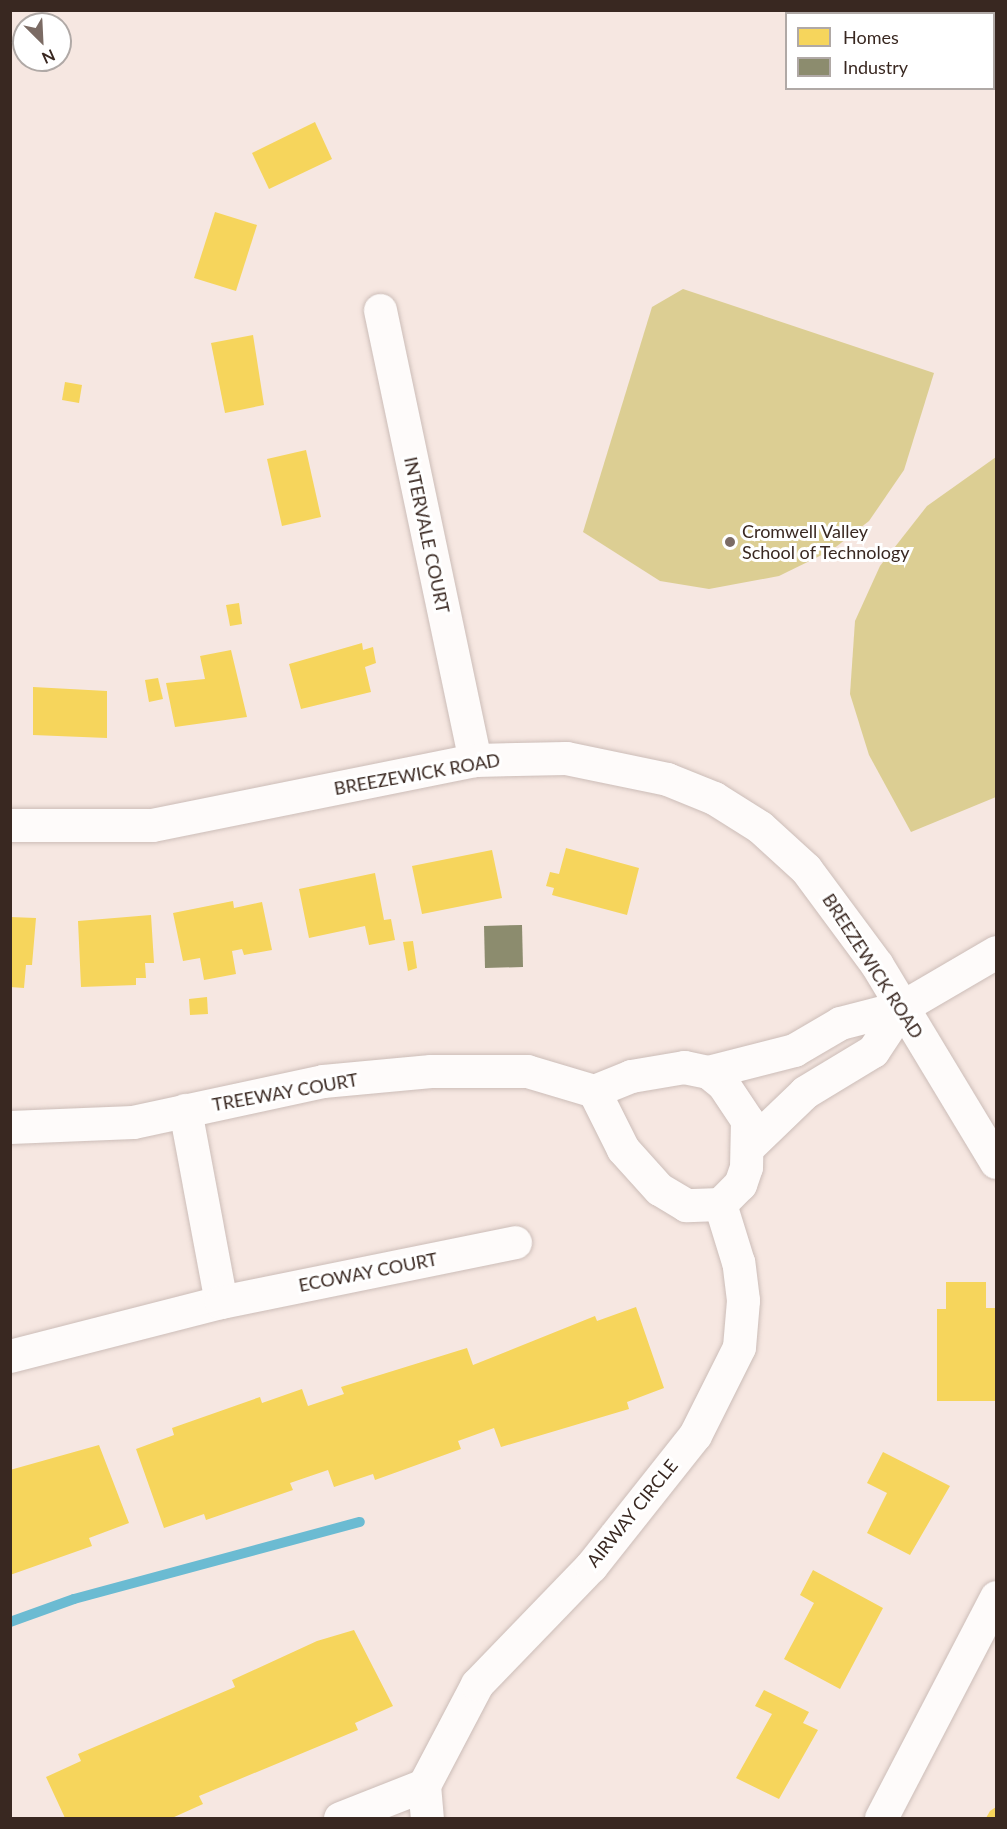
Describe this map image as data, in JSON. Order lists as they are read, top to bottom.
{
  "streets": {
    "street": [
      "INTERVALE COURT",
      "BREEZEWICK ROAD",
      "TREEWAY COURT",
      "ECOWAY COURT",
      "AIRWAY CIRCLE"
    ]
  },
  "crossings": [
    ["INTERVALE COURT", "BREEZEWICK ROAD"],
    ["TREEWAY COURT", "AIRWAY CIRCLE"]
  ],
  "places": ["Cromwell Valley School of Technology"],
  "legend": ["Homes", "Industry"],
  "north": "bottom right"
}
